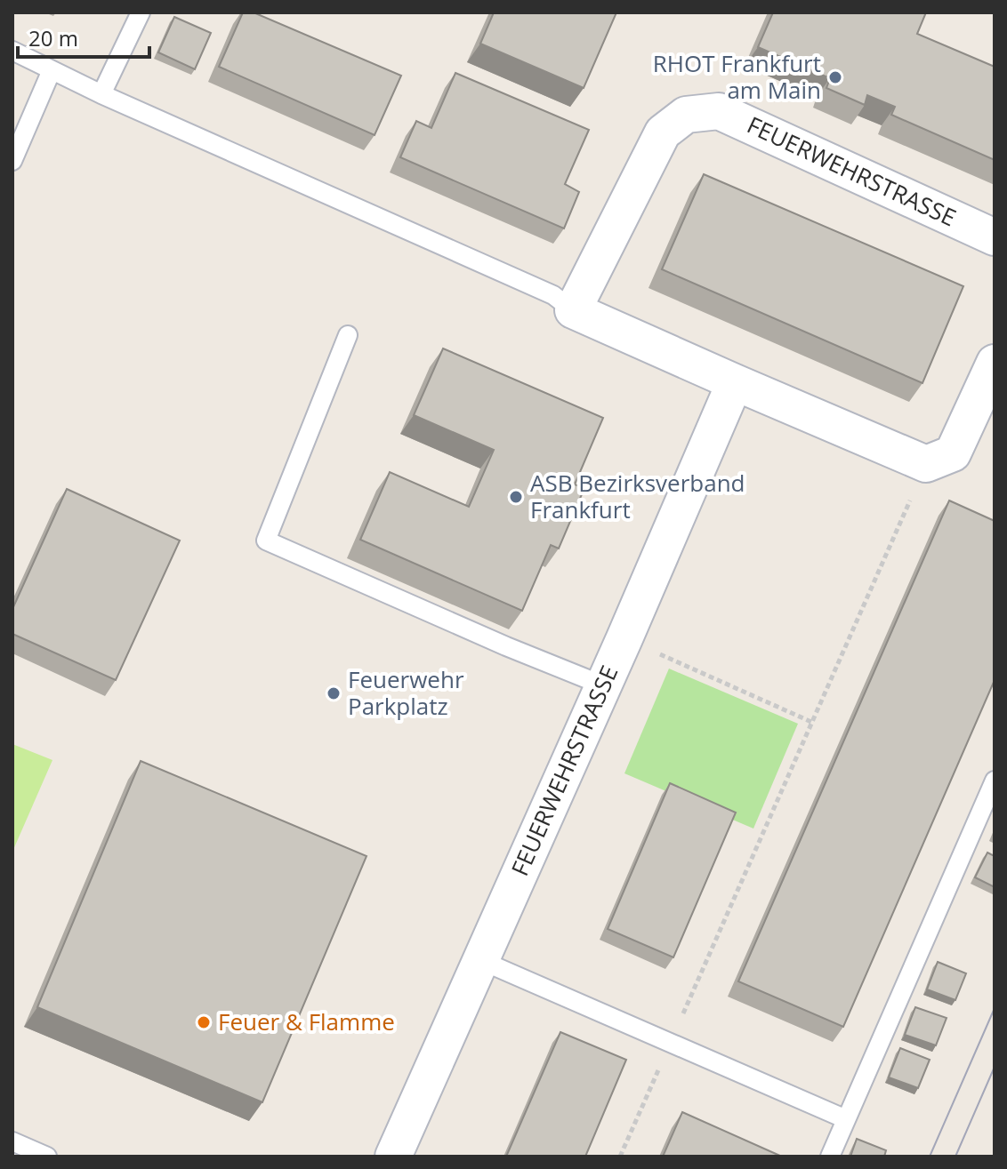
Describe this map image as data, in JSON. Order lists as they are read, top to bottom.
{
  "streets": {
    "street": ["FEUERWEHRSTRASSE"]
  },
  "places": [
    "RHOT Frankfurt am Main",
    "ASB Bezirksverband Frankfurt",
    "Feuerwehr Parkplatz",
    "Feuer & Flamme"
  ],
  "scale_bar": "20 m"
}
